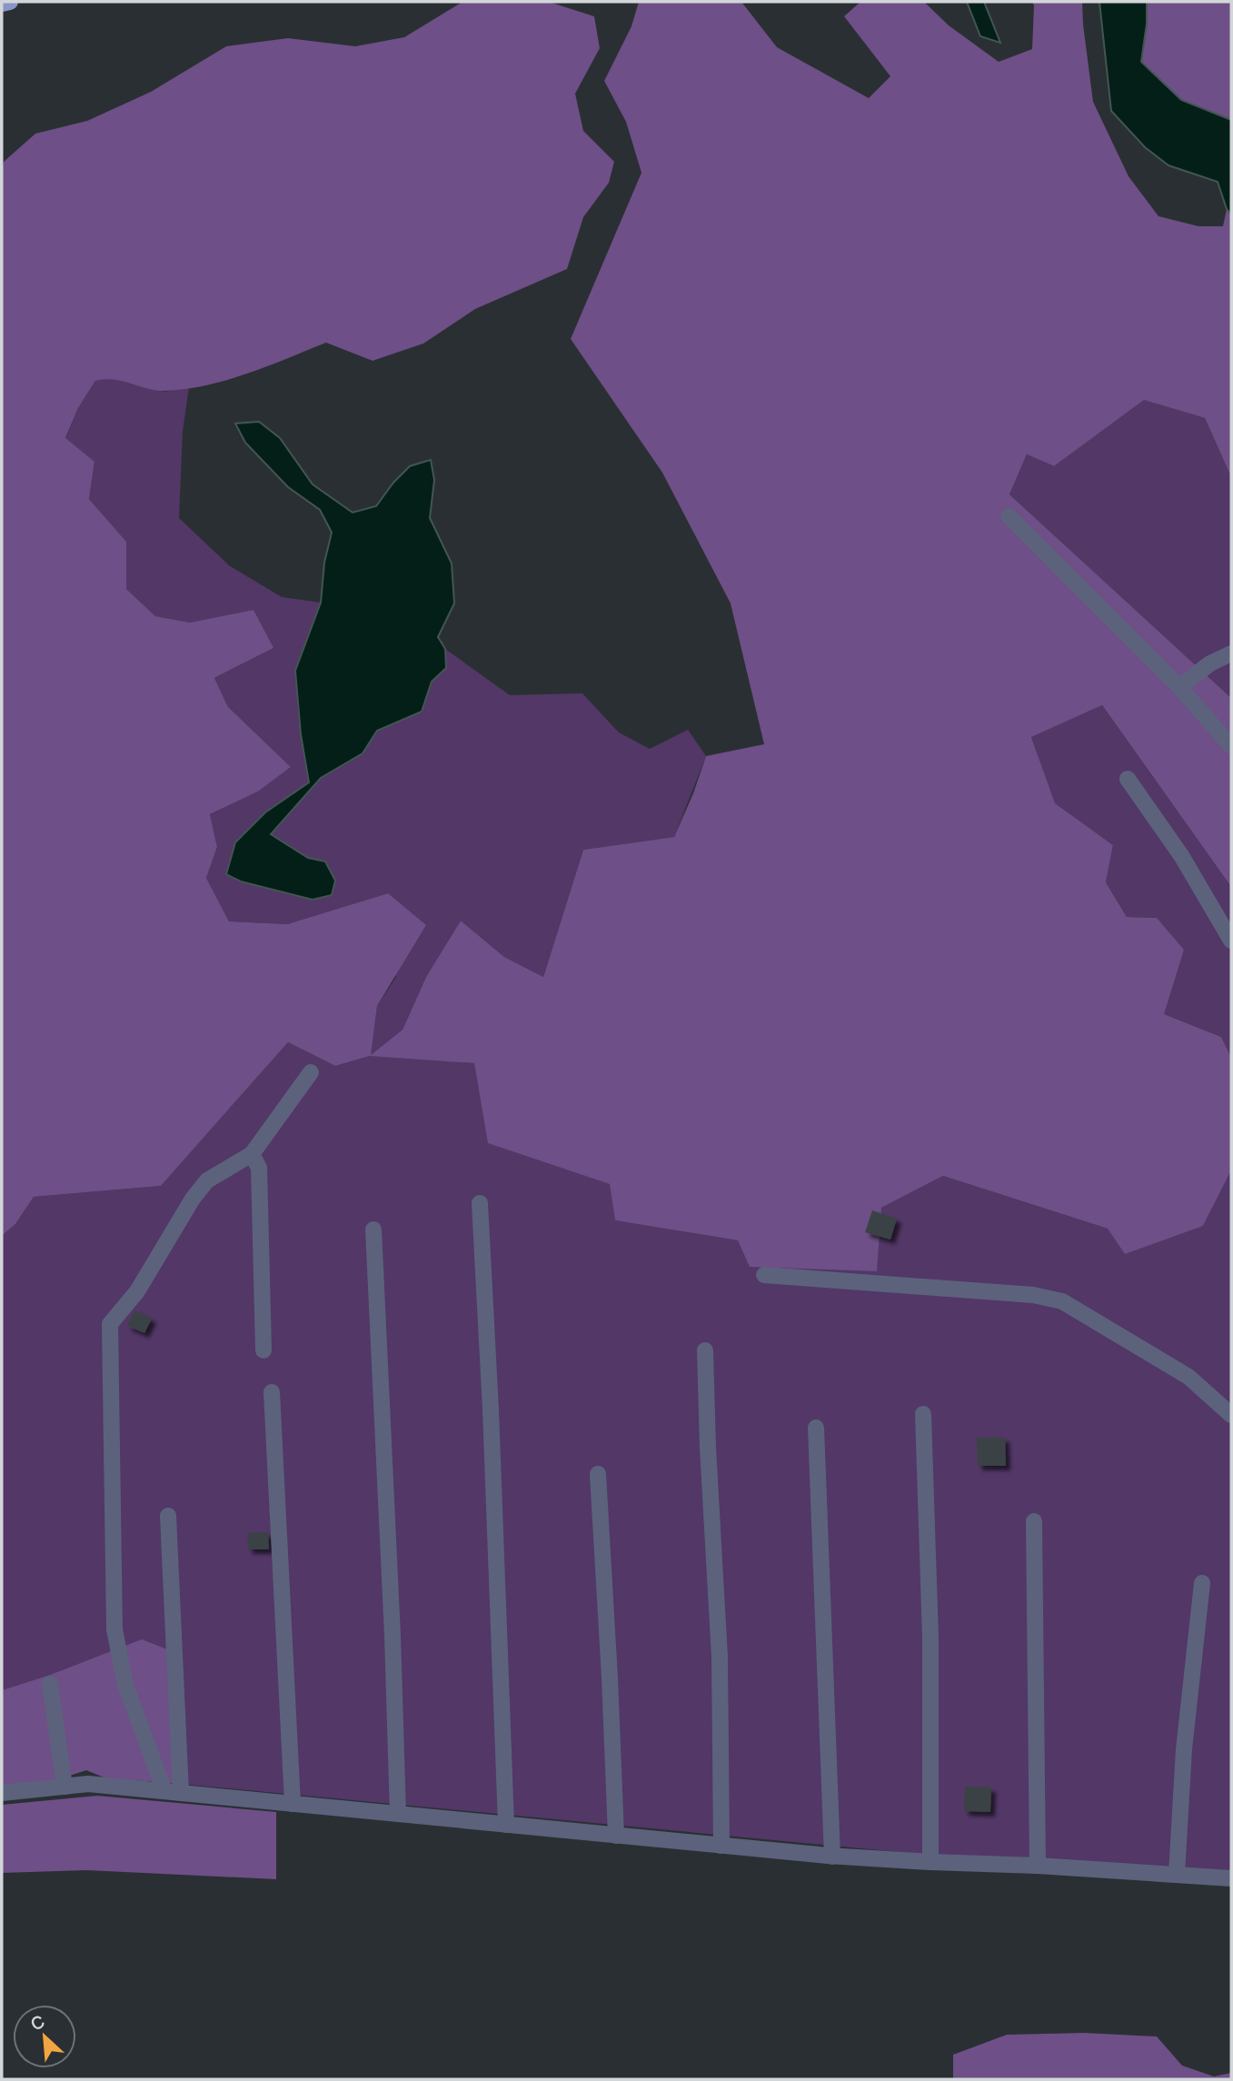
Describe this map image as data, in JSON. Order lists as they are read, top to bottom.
{
  "north": "top left"
}
